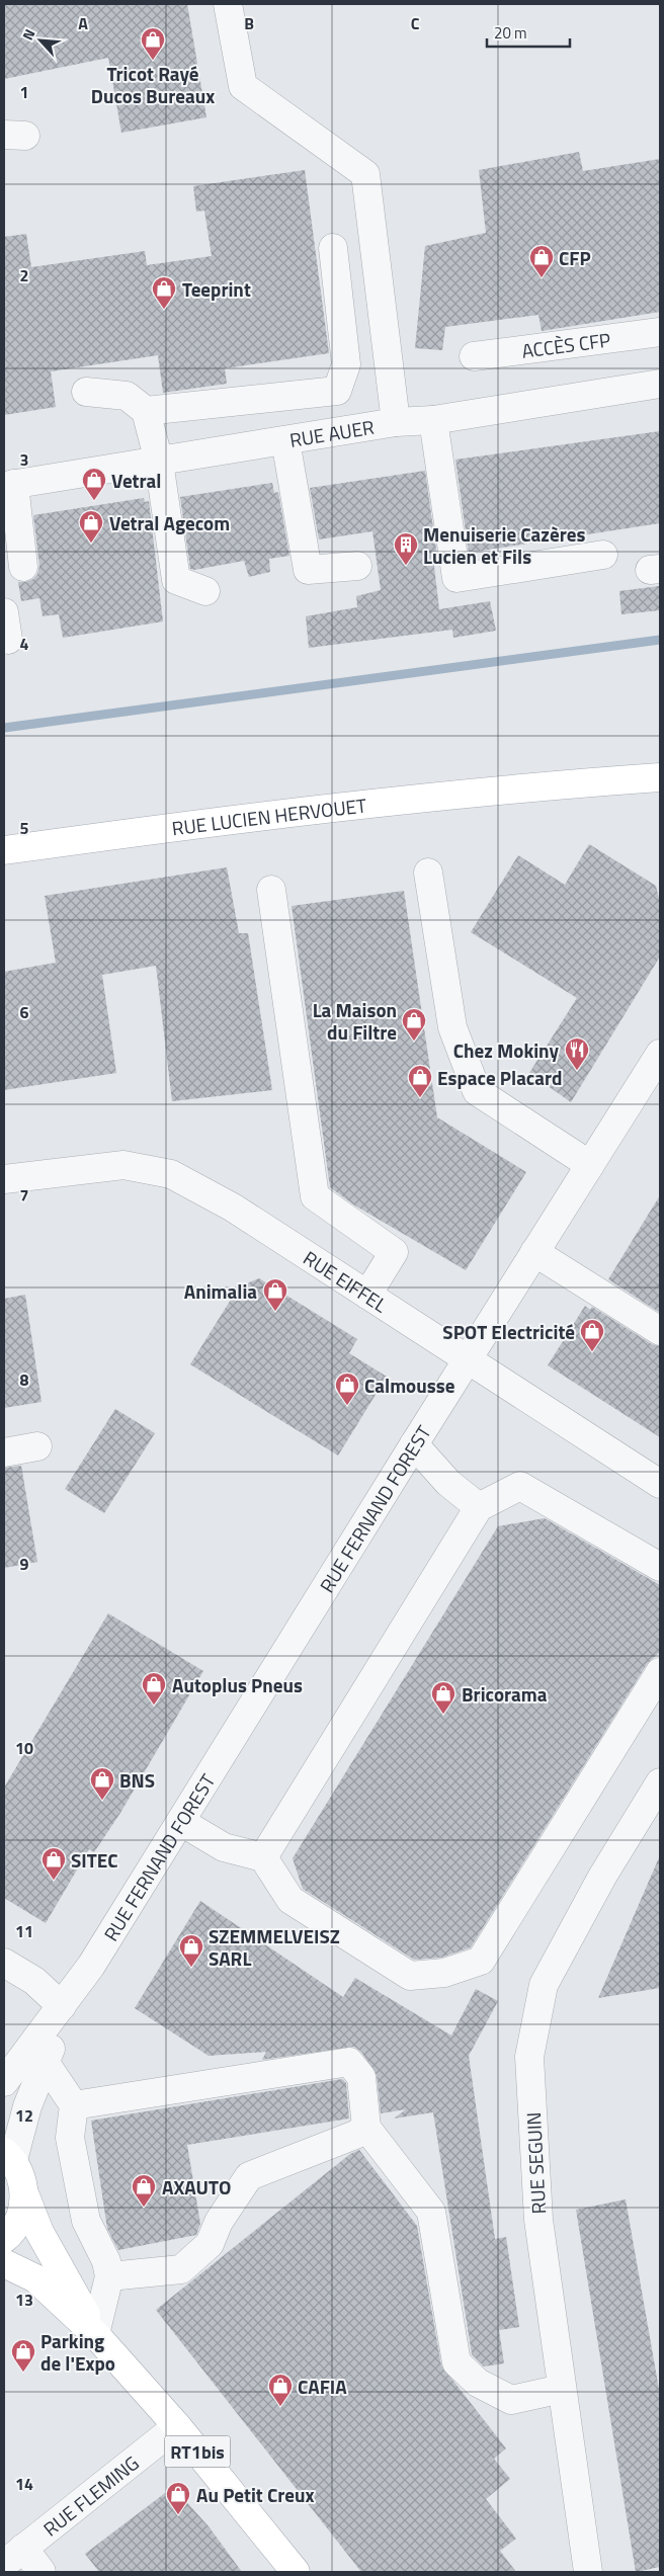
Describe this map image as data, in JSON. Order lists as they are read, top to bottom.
{
  "streets": {
    "main road": ["RUE LUCIEN HERVOUET", "RT1bis"],
    "street": [
      "ACCÈS CFP",
      "RUE AUER",
      "RUE EIFFEL",
      "RUE FERNAND FOREST",
      "RUE SEGUIN",
      "RUE FLEMING"
    ]
  },
  "crossings": [
    ["RUE EIFFEL", "RUE FERNAND FOREST"],
    ["RT1bis", "RUE FLEMING"]
  ],
  "places": {
    "shop": [
      "Tricot Rayé Ducos Bureaux",
      "CFP",
      "Teeprint",
      "Vetral",
      "Vetral Agecom",
      "La Maison du Filtre",
      "Espace Placard",
      "Animalia",
      "SPOT Electricité",
      "Calmousse",
      "Autoplus Pneus",
      "Bricorama",
      "BNS",
      "SITEC",
      "SZEMMELVEISZ SARL",
      "AXAUTO",
      "Parking de l'Expo",
      "CAFIA",
      "Au Petit Creux"
    ],
    "building": ["Menuiserie Cazères Lucien et Fils"],
    "restaurant": ["Chez Mokiny"]
  },
  "scale_bar": "20 m",
  "north": "top left",
  "grid": {
    "columns": ["A", "B", "C"],
    "rows": [
      "1",
      "2",
      "3",
      "4",
      "5",
      "6",
      "7",
      "8",
      "9",
      "10",
      "11",
      "12",
      "13",
      "14"
    ]
  }
}
